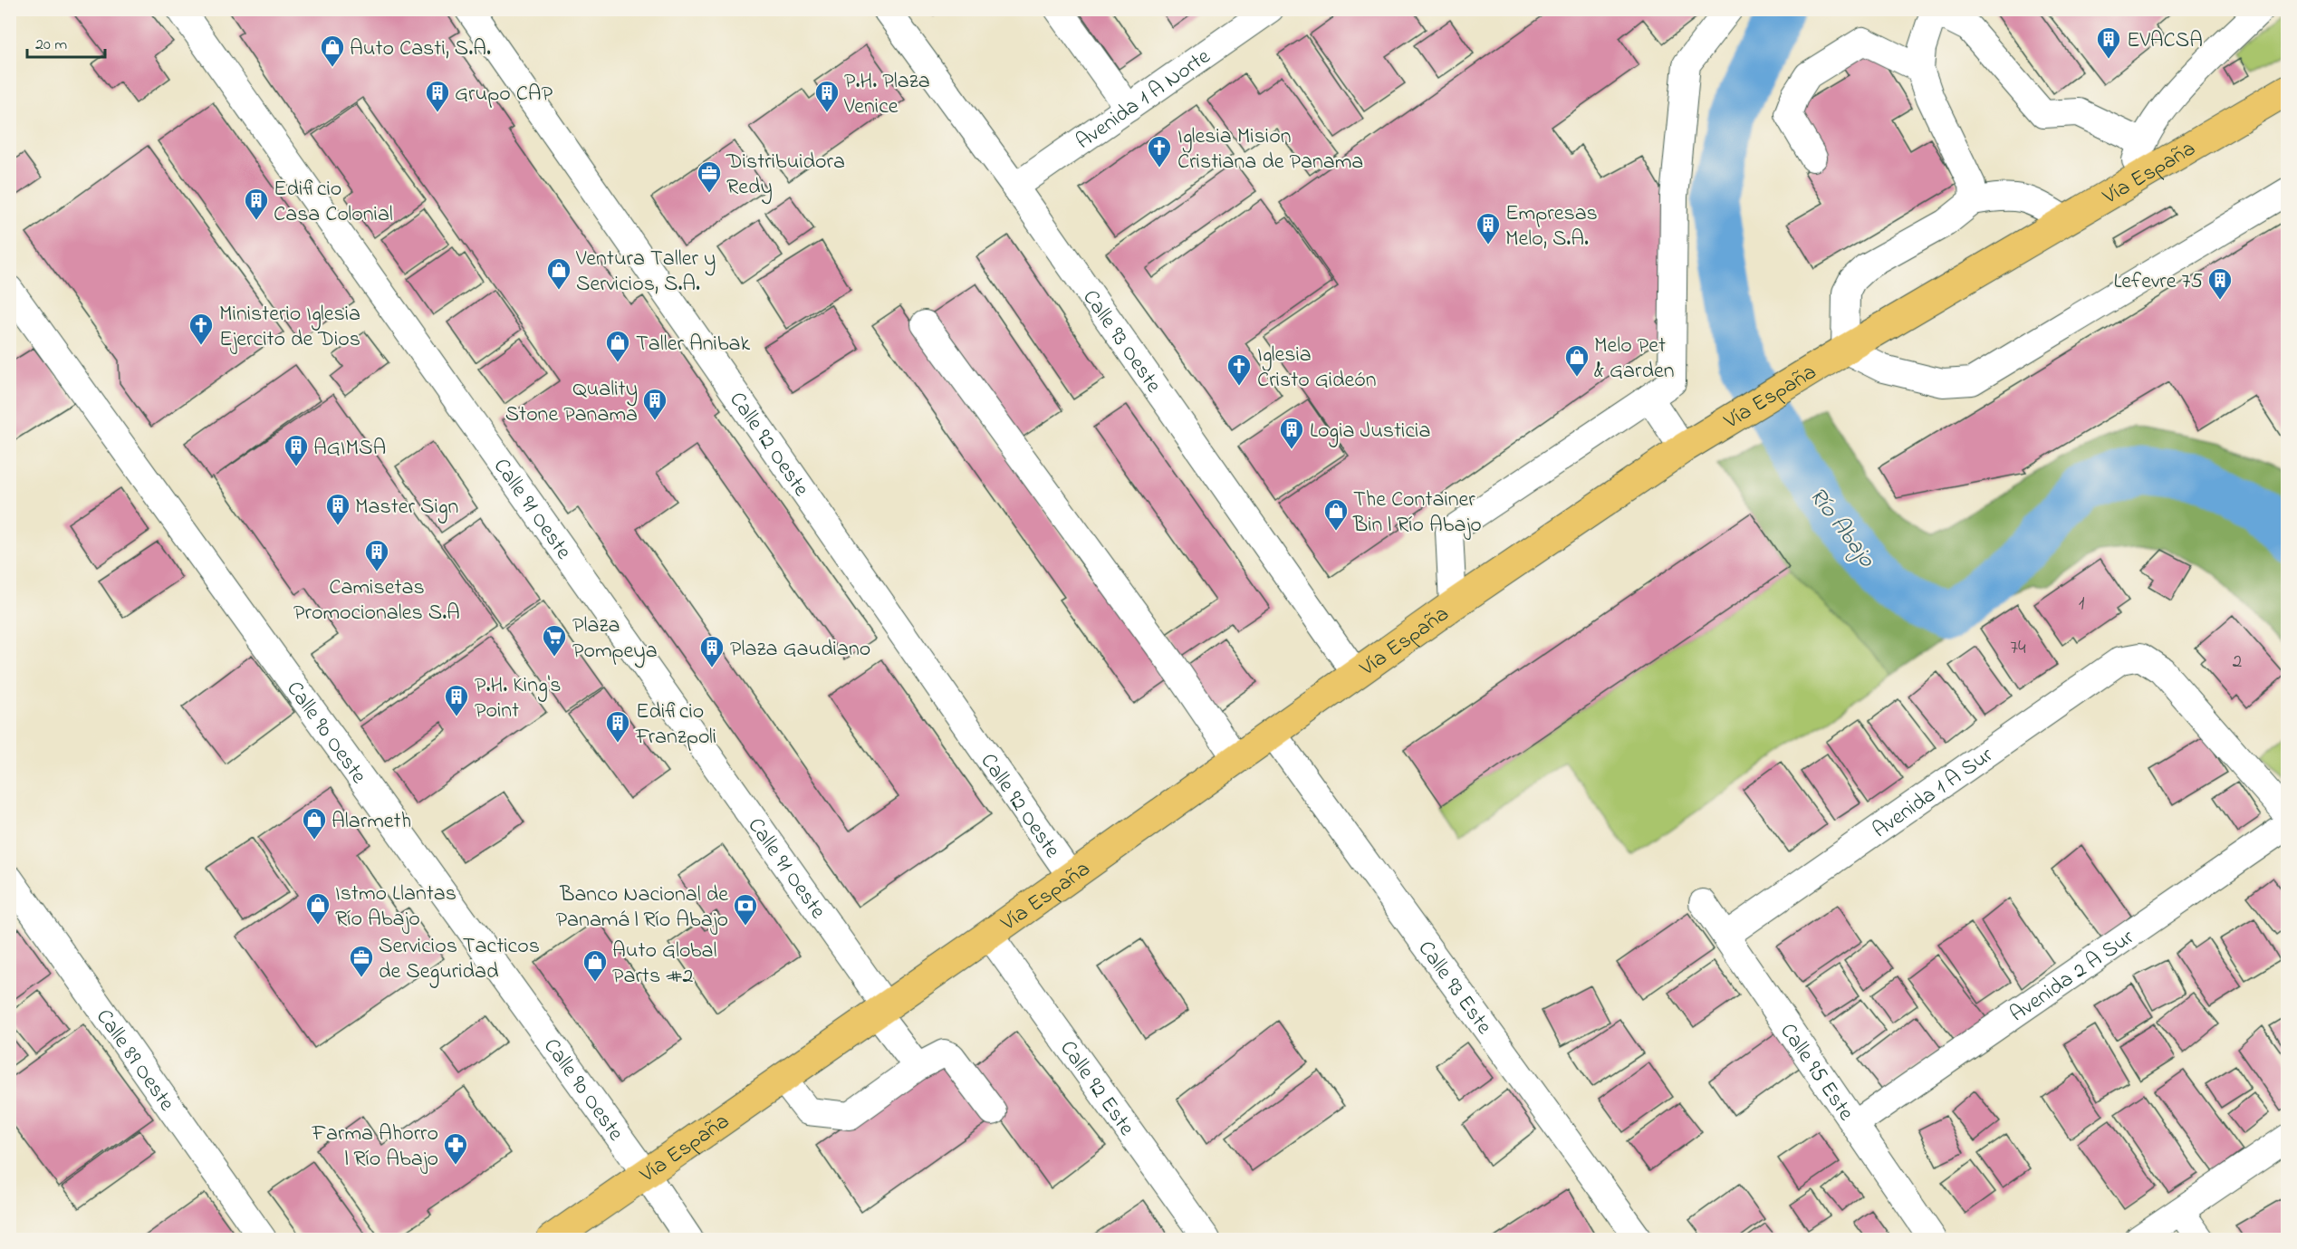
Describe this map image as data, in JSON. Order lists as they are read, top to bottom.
{
  "streets": {
    "main road": ["Vía España"],
    "street": [
      "Avenida 1 A Norte",
      "Calle 93 Oeste",
      "Calle 92 Oeste",
      "Calle 91 Oeste",
      "Calle 90 Oeste",
      "Avenida 1 A Sur",
      "Avenida 2 A Sur",
      "Calle 93 Este",
      "Calle 89 Oeste",
      "Calle 95 Este",
      "Calle 92 Este"
    ]
  },
  "crossings": [
    ["Avenida 1 A Norte", "Calle 93 Oeste"],
    ["Vía España", "Calle 93 Oeste"],
    ["Vía España", "Calle 92 Oeste"],
    ["Vía España", "Calle 91 Oeste"],
    ["Vía España", "Calle 90 Oeste"],
    ["Vía España", "Calle 93 Este"],
    ["Vía España", "Calle 92 Este"],
    ["Avenida 1 A Sur", "Calle 95 Este"],
    ["Avenida 2 A Sur", "Calle 95 Este"]
  ],
  "water": ["Río Abajo"],
  "places": {
    "building": [
      "EVACSA",
      "Grupo CAP",
      "P.H. Plaza Venice",
      "Edificio Casa Colonial",
      "Empresas Melo, S.A.",
      "Lefevre 75",
      "Quality Stone Panama",
      "Logia Justicia",
      "AGIMSA",
      "Master Sign",
      "Camisetas Promocionales S.A",
      "Plaza Gaudiano",
      "P.H. King's Point",
      "Edificio Franzpoli"
    ],
    "shop": [
      "Auto Casti, S.A.",
      "Ventura Taller y Servicios, S.A.",
      "Taller Anibak",
      "Melo Pet & Garden",
      "The Container Bin | Río Abajo",
      "Alarmeth",
      "Istmo Llantas Río Abajo",
      "Auto Global Parts #2"
    ],
    "church": ["Iglesia Mision Cristiana de Panama", "Ministerio Iglesia Ejercito de Dios", "Iglesia Cristo Gideón"],
    "office": ["Distribuidora Redy", "Servicios Tacticos de Seguridad"],
    "supermarket": ["Plaza Pompeya"],
    "bank": ["Banco Nacional de Panamá | Río Abajo"],
    "pharmacy": ["Farma Ahorro | Río Abajo"]
  },
  "house_numbers": ["1", "74", "2"],
  "scale_bar": "20 m"
}
